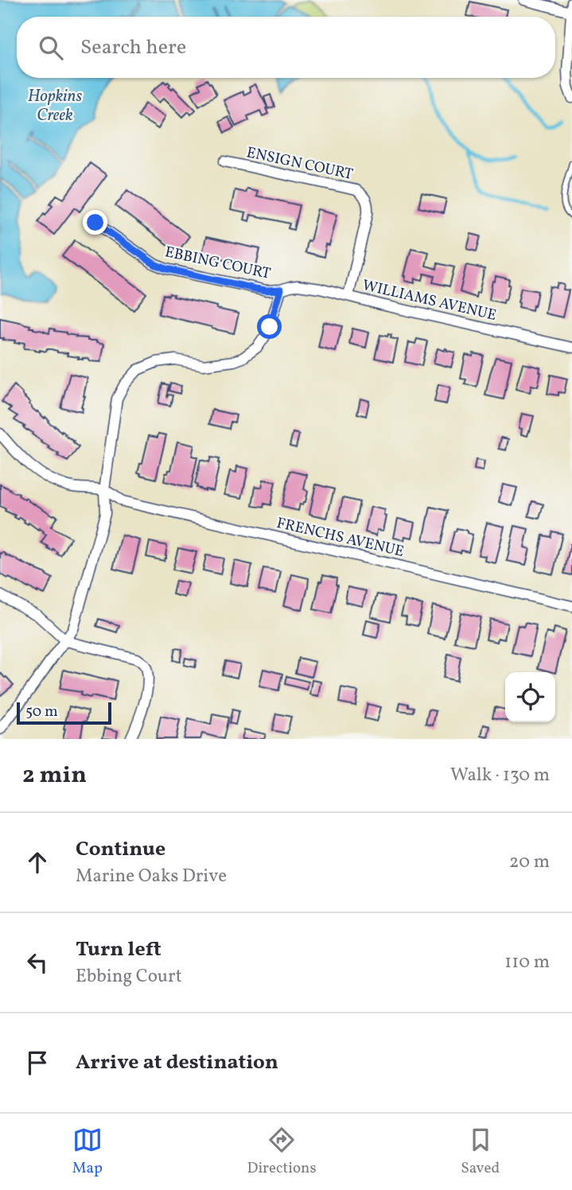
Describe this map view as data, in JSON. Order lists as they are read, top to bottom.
{
  "streets": {
    "street": [
      "ENSIGN COURT",
      "EBBING COURT",
      "WILLIAMS AVENUE",
      "FRENCHS AVENUE"
    ]
  },
  "crossings": [
    ["ENSIGN COURT", "WILLIAMS AVENUE"],
    ["EBBING COURT", "WILLIAMS AVENUE"]
  ],
  "water": ["Hopkins Creek"],
  "scale_bar": "50 m",
  "page": {
    "search": "Search here",
    "scale": "50 m",
    "heading": ["2 min", "Walk · 130 m"],
    "list": [
      ["Continue", "Marine Oaks Drive", "20 m"],
      ["Turn left", "Ebbing Court", "110 m"],
      "Arrive at destination"
    ],
    "nav": ["Map", "Directions", "Saved"]
  }
}
